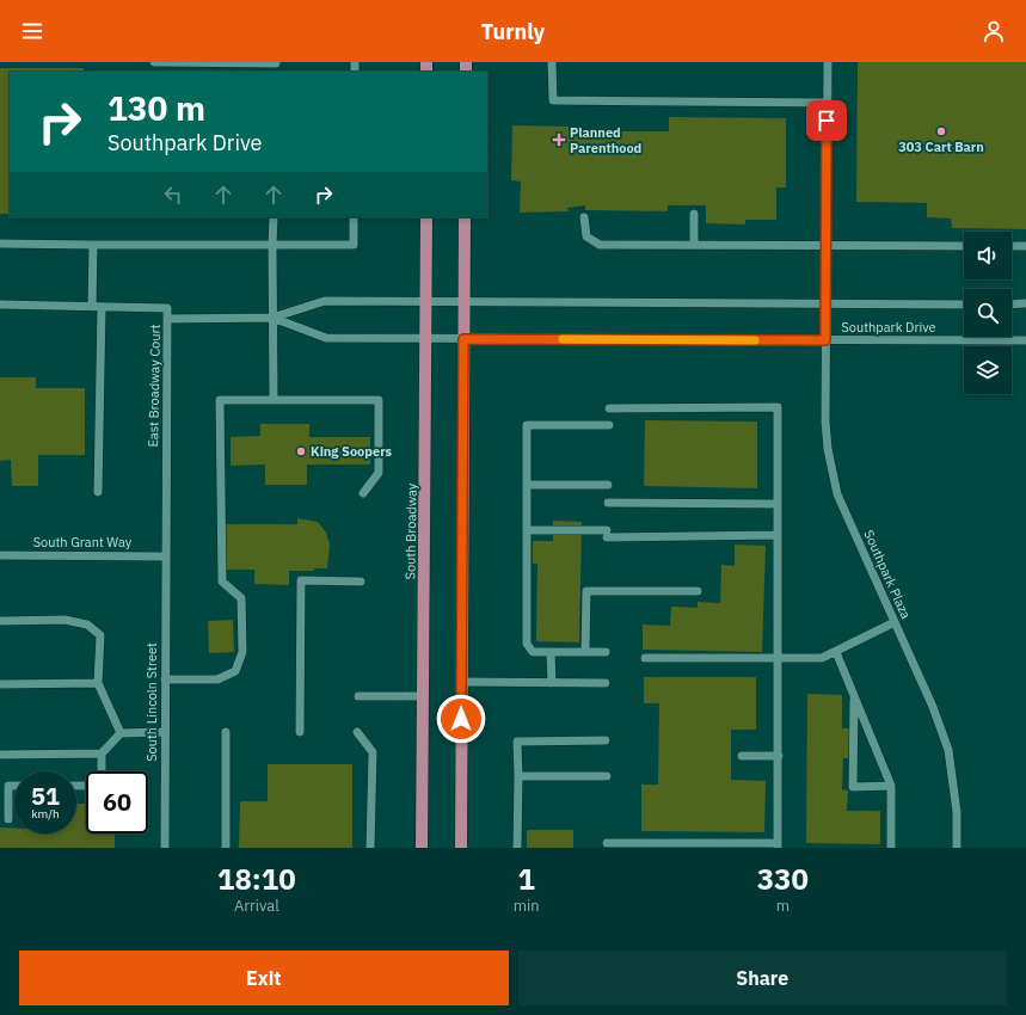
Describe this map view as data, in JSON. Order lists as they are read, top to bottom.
{
  "streets": {
    "main road": ["South Broadway"],
    "street": [
      "Southpark Drive",
      "East Broadway Court",
      "South Grant Way",
      "Southpark Plaza",
      "South Lincoln Street"
    ]
  },
  "crossings": [
    ["Southpark Drive", "East Broadway Court"],
    ["Southpark Drive", "Southpark Plaza"],
    ["East Broadway Court", "South Broadway"],
    ["East Broadway Court", "South Grant Way"],
    ["East Broadway Court", "South Lincoln Street"],
    ["South Grant Way", "South Lincoln Street"]
  ],
  "places": {
    "other": ["303 Cart Barn", "King Soopers"],
    "health": ["Planned Parenthood"]
  },
  "page": {
    "header": "Turnly",
    "turn": ["130 m", "Southpark Drive"],
    "speed": "51 km/h",
    "limit": "60",
    "eta": [
      "18:10",
      "Arrival",
      "1",
      "min",
      "330",
      "m"
    ],
    "buttons": ["Exit", "Share"]
  }
}
